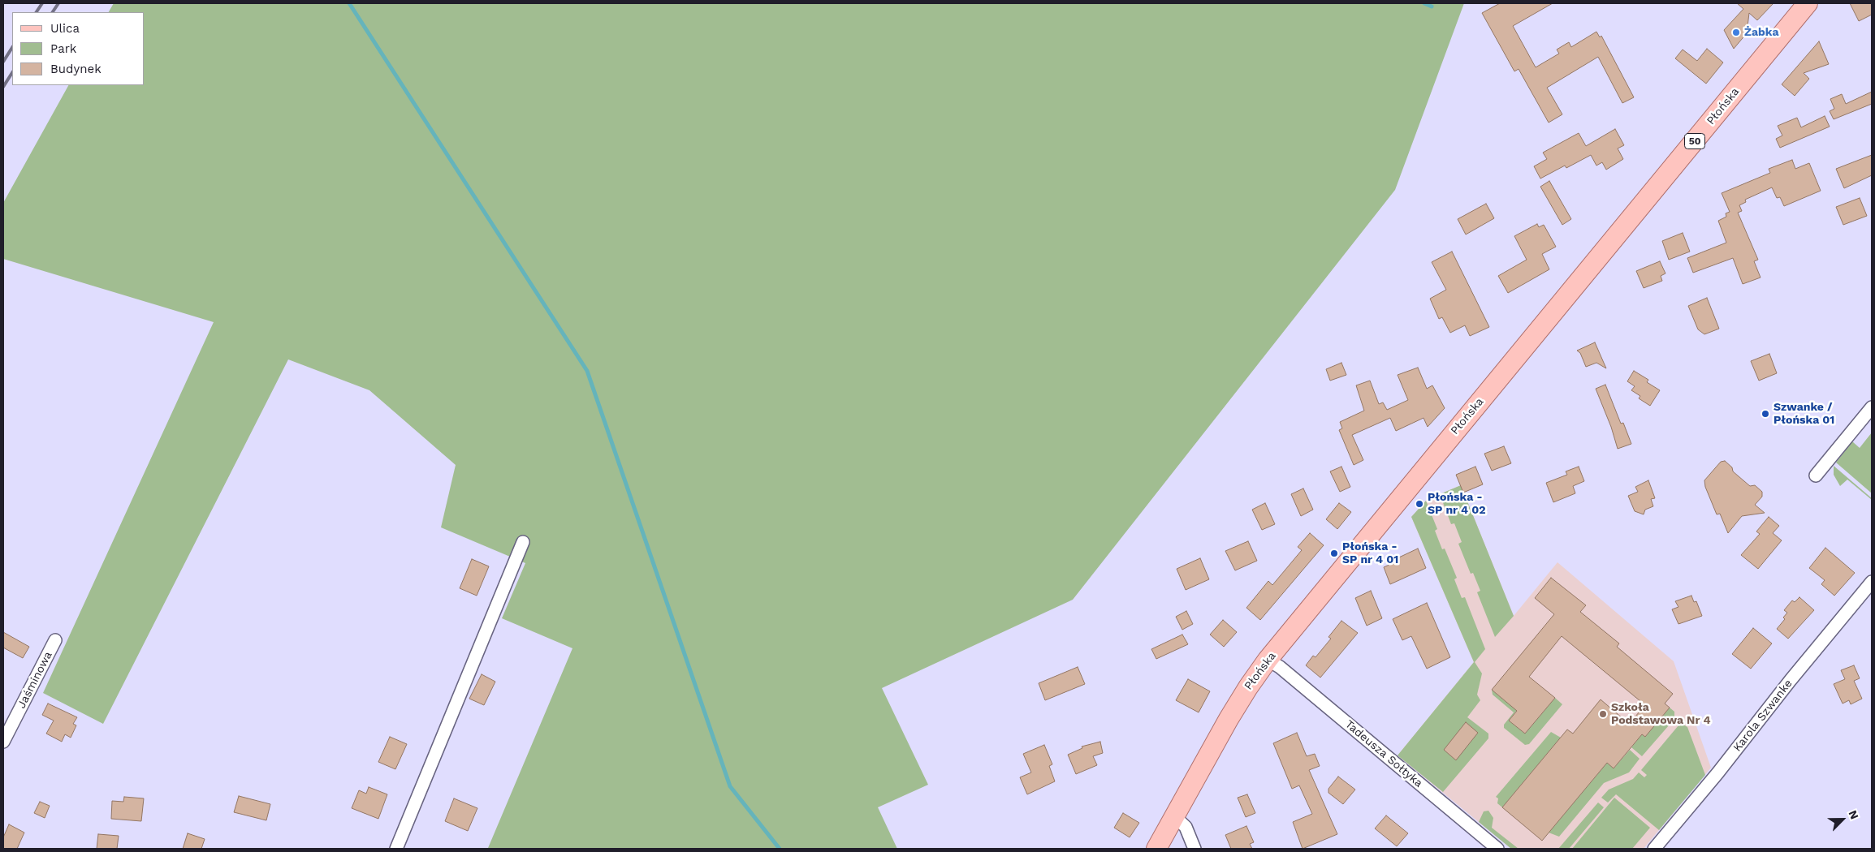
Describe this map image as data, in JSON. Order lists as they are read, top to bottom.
{
  "streets": {
    "main road": ["Płońska", "50"],
    "street": ["Jaśminowa", "Karola Szwanke", "Tadeusza Sołtyka"]
  },
  "crossings": [
    ["Płońska", "Tadeusza Sołtyka"]
  ],
  "places": [
    "Żabka",
    "Szwanke / Płońska 01",
    "Płońska - SP nr 4 02",
    "Płońska - SP nr 4 01",
    "Szkoła Podstawowa Nr 4"
  ],
  "legend": ["Ulica", "Park", "Budynek"],
  "north": "top right"
}
